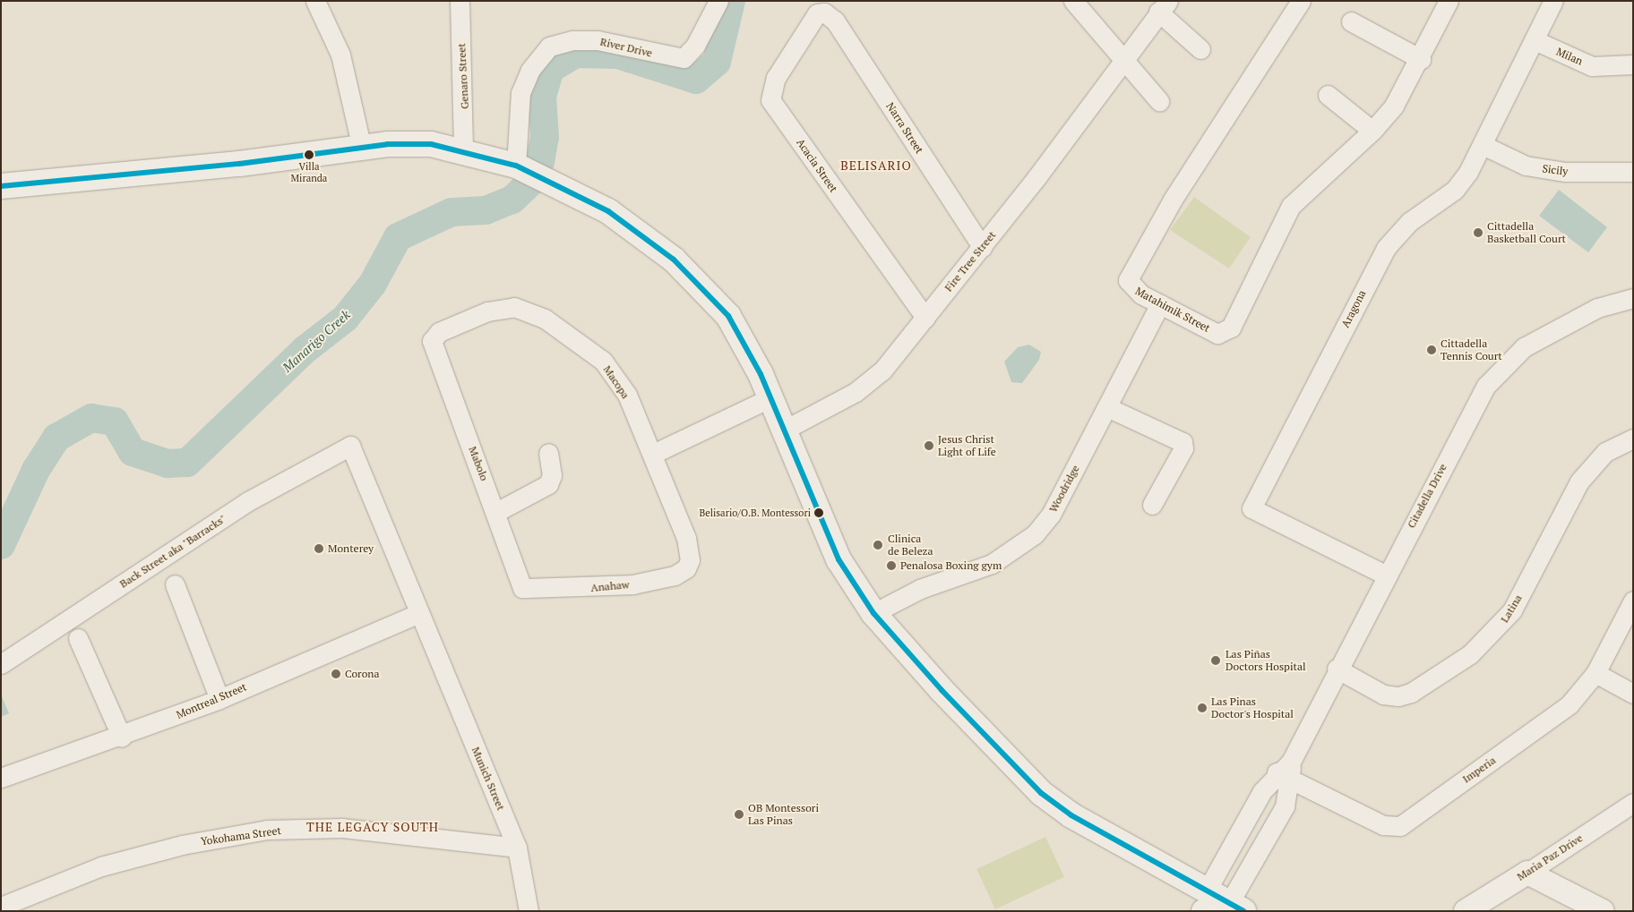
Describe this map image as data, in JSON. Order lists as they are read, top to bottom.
{
  "streets": {
    "street": [
      "River Drive",
      "Milan",
      "Genaro Street",
      "Narra Street",
      "Acacia Street",
      "Sicily",
      "Fire Tree Street",
      "Aragona",
      "Matahimik Street",
      "Macopa",
      "Mabolo",
      "Woodridge",
      "Citadella Drive",
      "Back Street aka \"Barracks\"",
      "Anahaw",
      "Latina",
      "Montreal Street",
      "Imperia",
      "Munich Street",
      "Yokohama Street",
      "Maria Paz Drive"
    ]
  },
  "crossings": [
    ["Milan", "Aragona"],
    ["Narra Street", "Acacia Street"],
    ["Narra Street", "Fire Tree Street"],
    ["Acacia Street", "Fire Tree Street"],
    ["Sicily", "Aragona"],
    ["Aragona", "Citadella Drive"],
    ["Matahimik Street", "Woodridge"],
    ["Macopa", "Mabolo"],
    ["Macopa", "Anahaw"],
    ["Mabolo", "Anahaw"],
    ["Citadella Drive", "Latina"],
    ["Citadella Drive", "Imperia"],
    ["Back Street aka \"Barracks\"", "Munich Street"],
    ["Montreal Street", "Munich Street"],
    ["Munich Street", "Yokohama Street"]
  ],
  "districts": ["BELISARIO", "THE LEGACY SOUTH"],
  "water": ["Manarigo Creek"],
  "places": [
    "Villa Miranda",
    "Cittadella Basketball Court",
    "Cittadella Tennis Court",
    "Jesus Christ Light of Life",
    "Belisario/O.B. Montessori",
    "Clinica de Beleza",
    "Monterey",
    "Penalosa Boxing gym",
    "Las Piñas Doctors Hospital",
    "Corona",
    "Las Pinas Doctor's Hospital",
    "OB Montessori Las Pinas"
  ]
}
